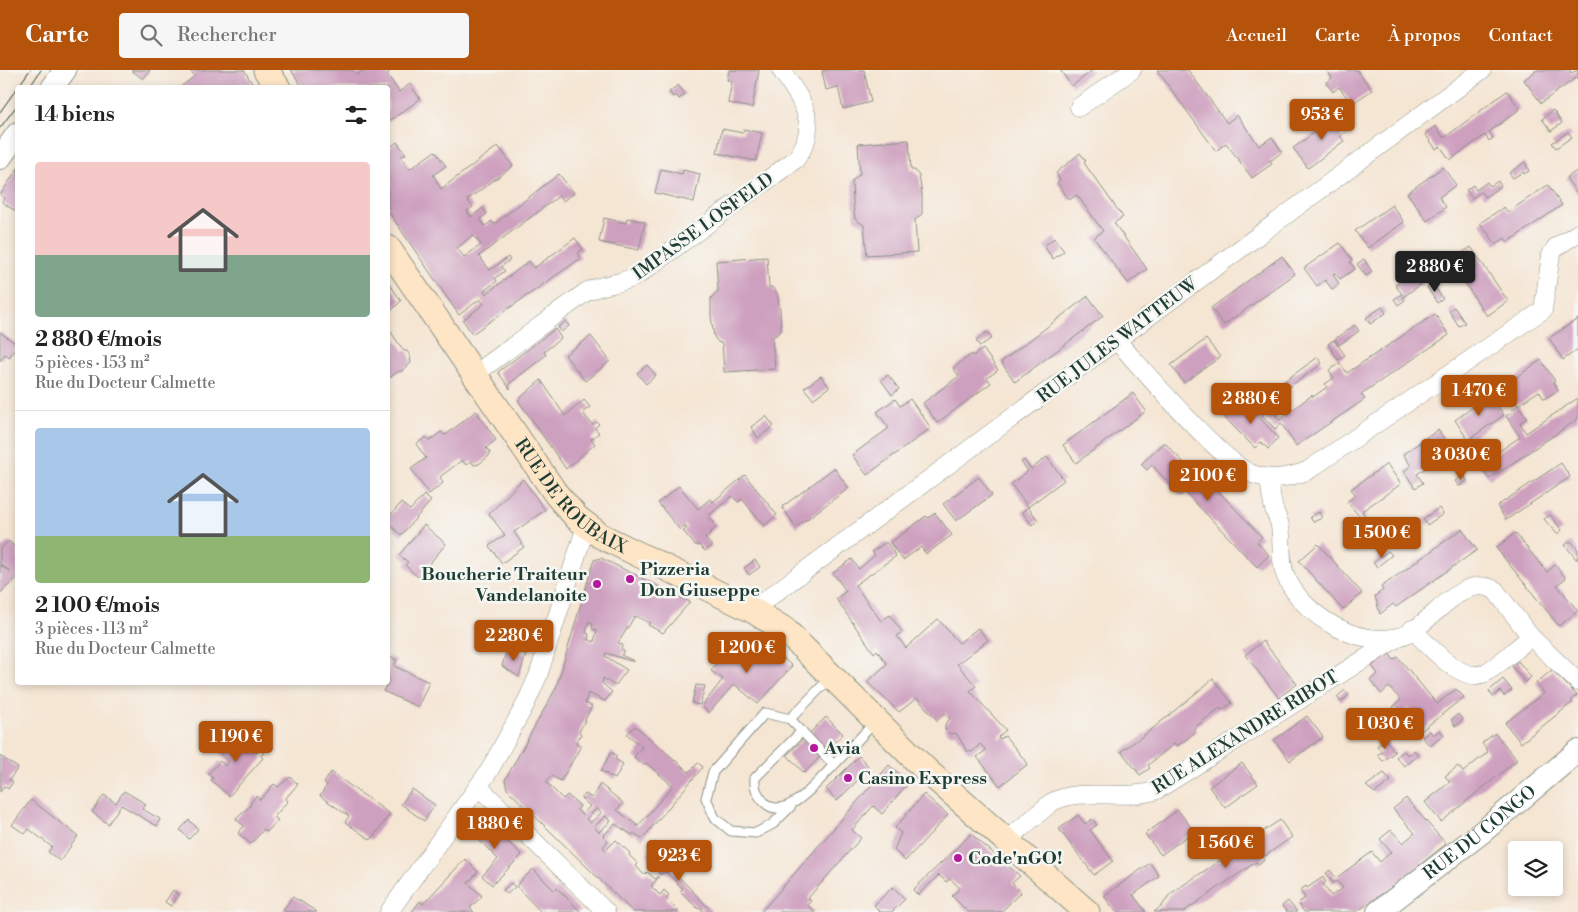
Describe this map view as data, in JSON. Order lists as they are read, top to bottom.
{
  "streets": {
    "main road": ["RUE DE ROUBAIX"],
    "street": [
      "IMPASSE LOSFELD",
      "RUE JULES WATTEUW",
      "RUE ALEXANDRE RIBOT",
      "RUE DU CONGO"
    ]
  },
  "crossings": [
    ["IMPASSE LOSFELD", "RUE DE ROUBAIX"],
    ["RUE JULES WATTEUW", "RUE DE ROUBAIX"],
    ["RUE DE ROUBAIX", "RUE ALEXANDRE RIBOT"]
  ],
  "places": [
    "Pizzeria Don Giuseppe",
    "Boucherie Traiteur Vandelanoite",
    "Avia",
    "Casino Express",
    "Code'nGO!"
  ],
  "page": {
    "header": "Carte",
    "search": "Rechercher",
    "nav": [
      "Accueil",
      "Carte",
      "À propos",
      "Contact"
    ],
    "heading": "14 biens",
    "price": [
      "953 €",
      "2 880 €",
      "1 470 €",
      "2 880 €",
      "3 030 €",
      "2 100 €",
      "1 500 €",
      "2 280 €",
      "1 200 €",
      "1 030 €",
      "1 190 €",
      "1 880 €",
      "1 560 €",
      "923 €"
    ],
    "list": [
      {
        "name": "2 880 €/mois",
        "note": "5 pièces · 153 m² · Rue du Docteur Calmette"
      },
      {
        "name": "2 100 €/mois",
        "note": "3 pièces · 113 m² · Rue du Docteur Calmette"
      }
    ]
  }
}
